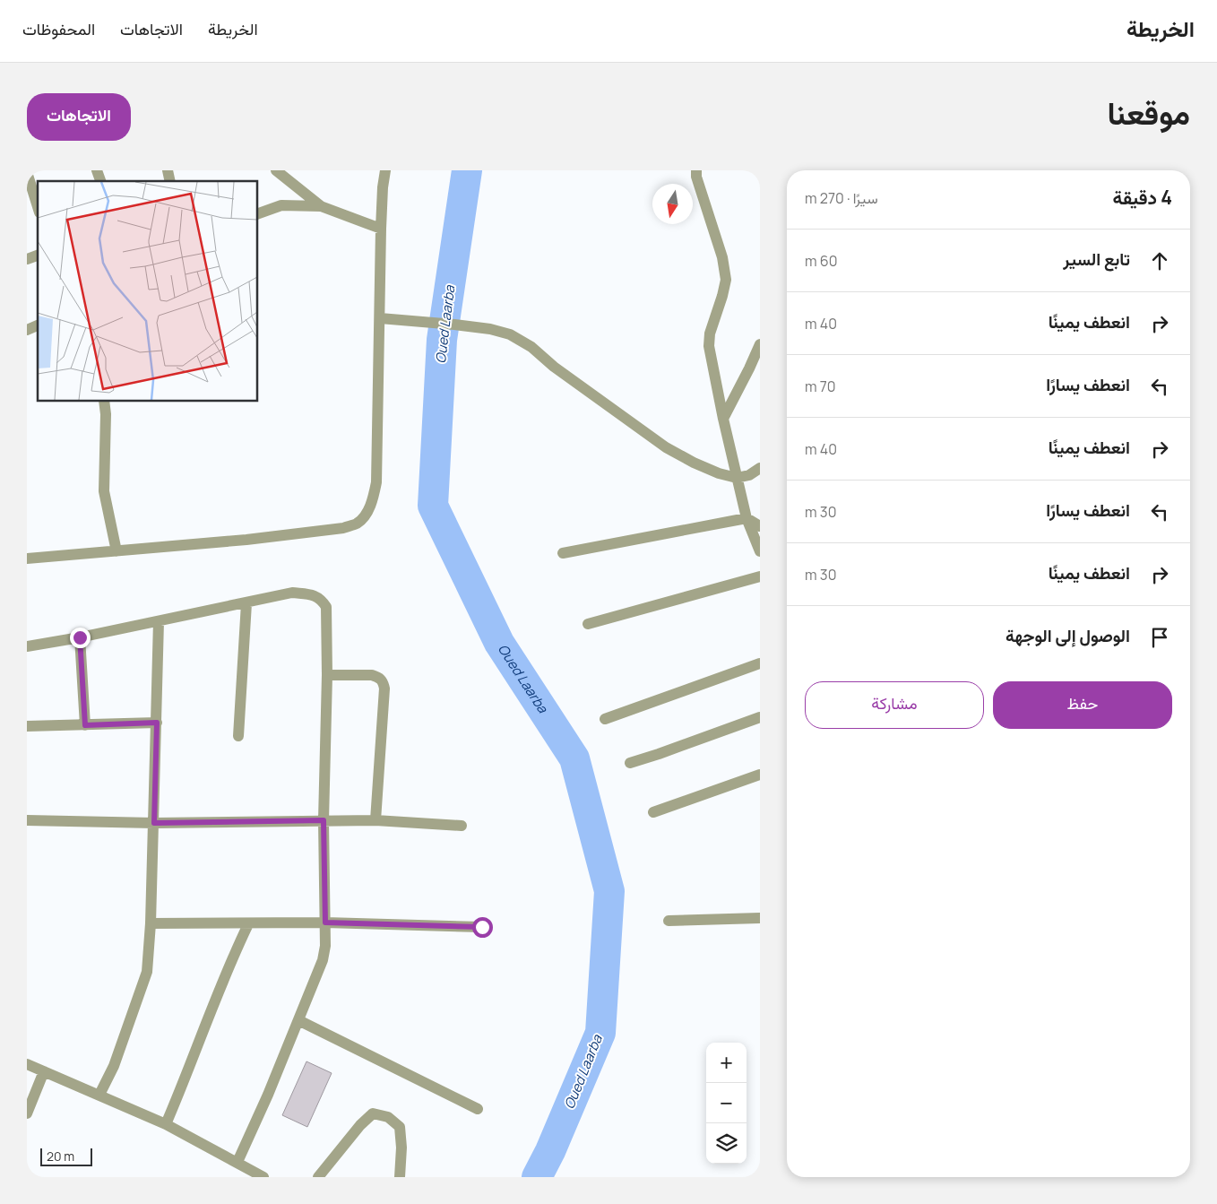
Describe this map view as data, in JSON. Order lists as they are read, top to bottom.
{
  "water": ["Oued Laarba"],
  "scale_bar": "20 m",
  "north": "bottom",
  "page": {
    "header": "الخريطة",
    "nav": ["الخريطة", "الاتجاهات", "المحفوظات"],
    "title": "موقعنا",
    "buttons": [
      "الاتجاهات",
      ["حفظ", "مشاركة"]
    ],
    "heading": ["4 دقيقة", "سيرًا · 270 m"],
    "list": [
      ["تابع السير", "60 m"],
      ["انعطف يمينًا", "40 m"],
      ["انعطف يسارًا", "70 m"],
      ["انعطف يمينًا", "40 m"],
      ["انعطف يسارًا", "30 m"],
      ["انعطف يمينًا", "30 m"],
      "الوصول إلى الوجهة"
    ],
    "map_buttons": ["+", "−"],
    "scale": "20 m"
  }
}
